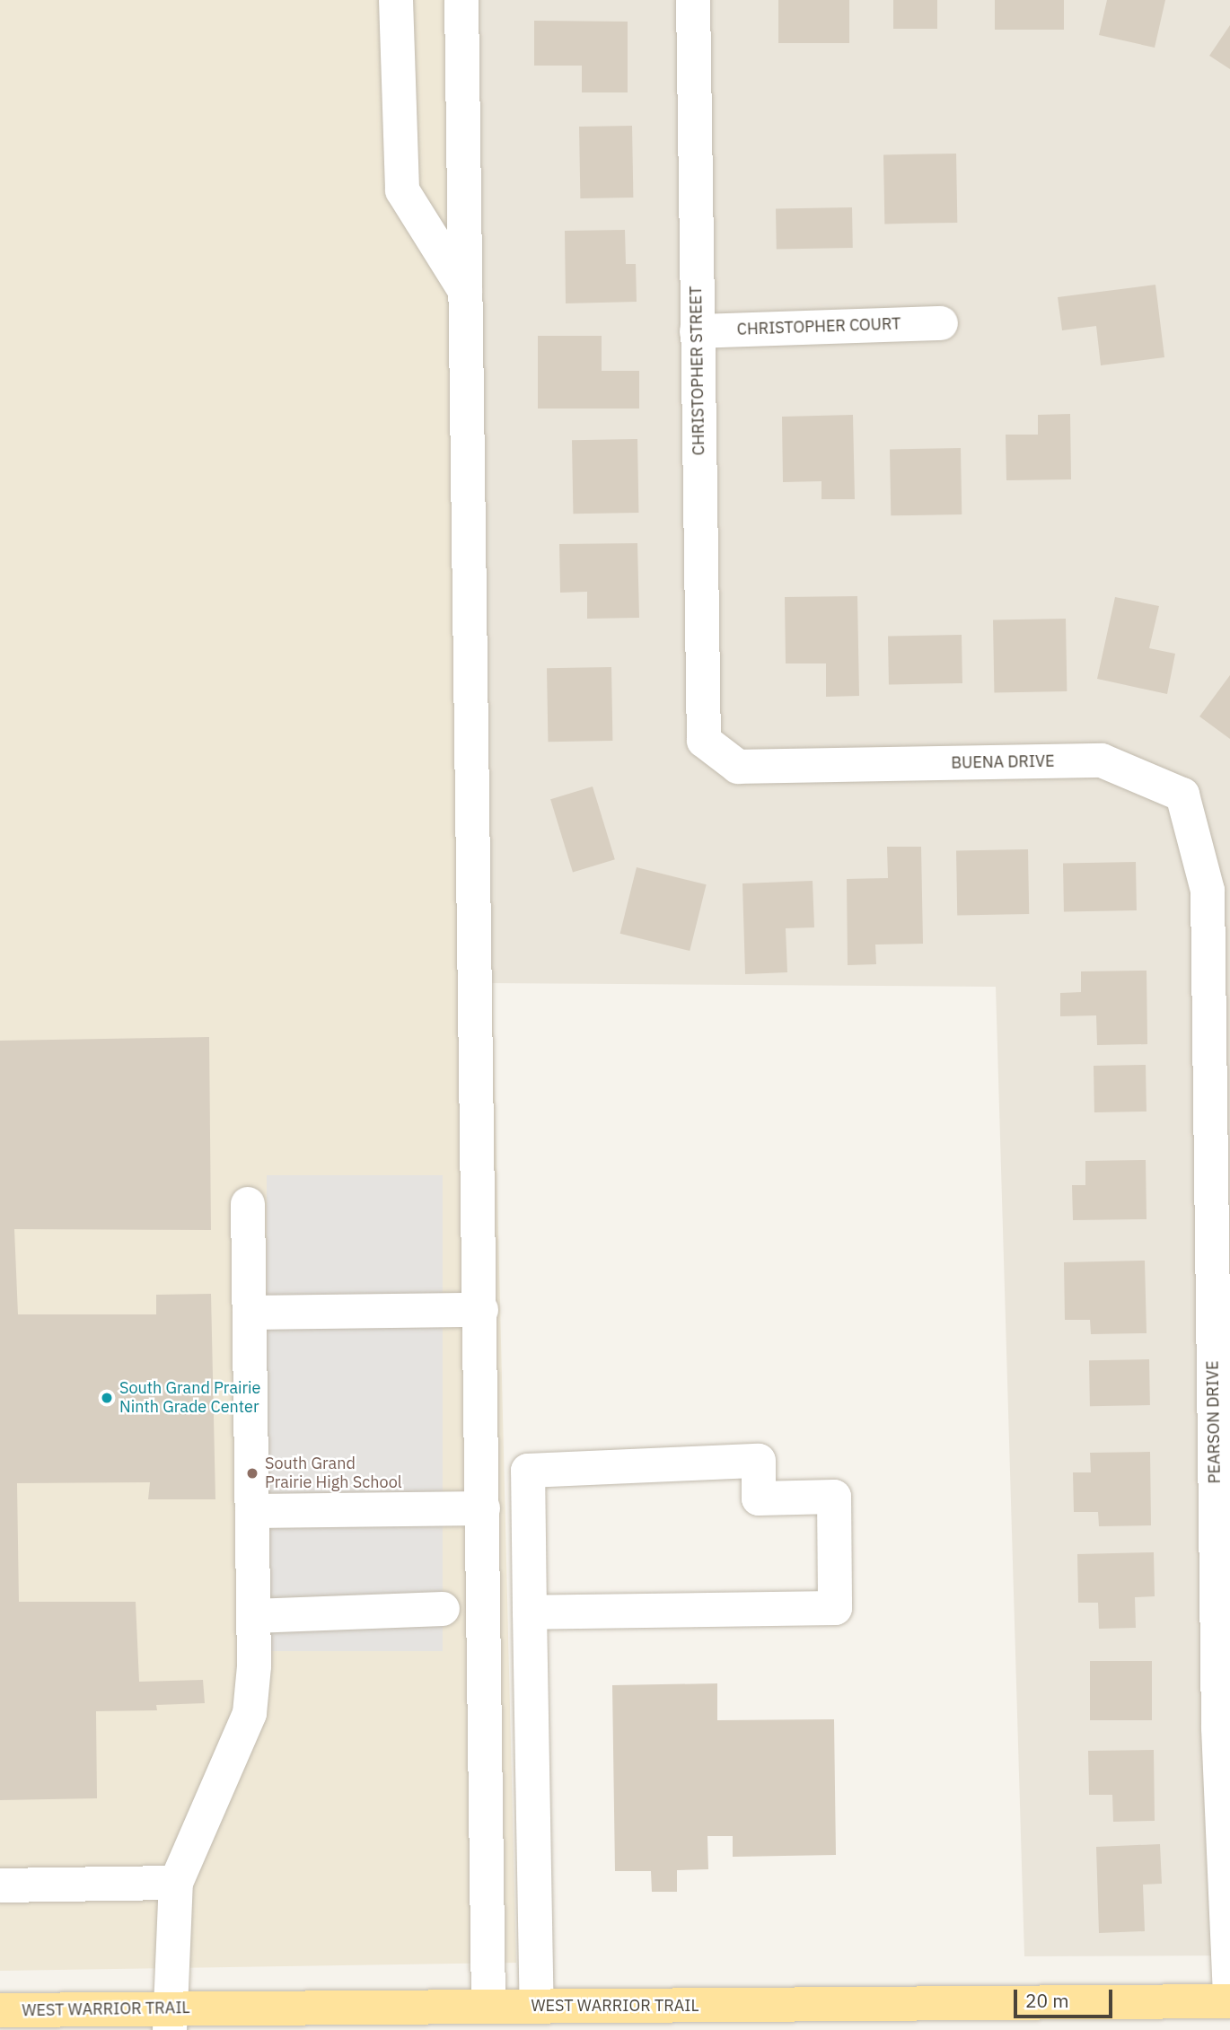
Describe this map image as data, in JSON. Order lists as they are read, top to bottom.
{
  "streets": {
    "main road": ["WEST WARRIOR TRAIL"],
    "street": [
      "CHRISTOPHER COURT",
      "CHRISTOPHER STREET",
      "BUENA DRIVE",
      "PEARSON DRIVE"
    ]
  },
  "crossings": [
    ["CHRISTOPHER COURT", "CHRISTOPHER STREET"],
    ["CHRISTOPHER STREET", "BUENA DRIVE"],
    ["BUENA DRIVE", "PEARSON DRIVE"]
  ],
  "places": ["South Grand Prairie Ninth Grade Center", "South Grand Prairie High School"],
  "scale_bar": "20 m"
}
